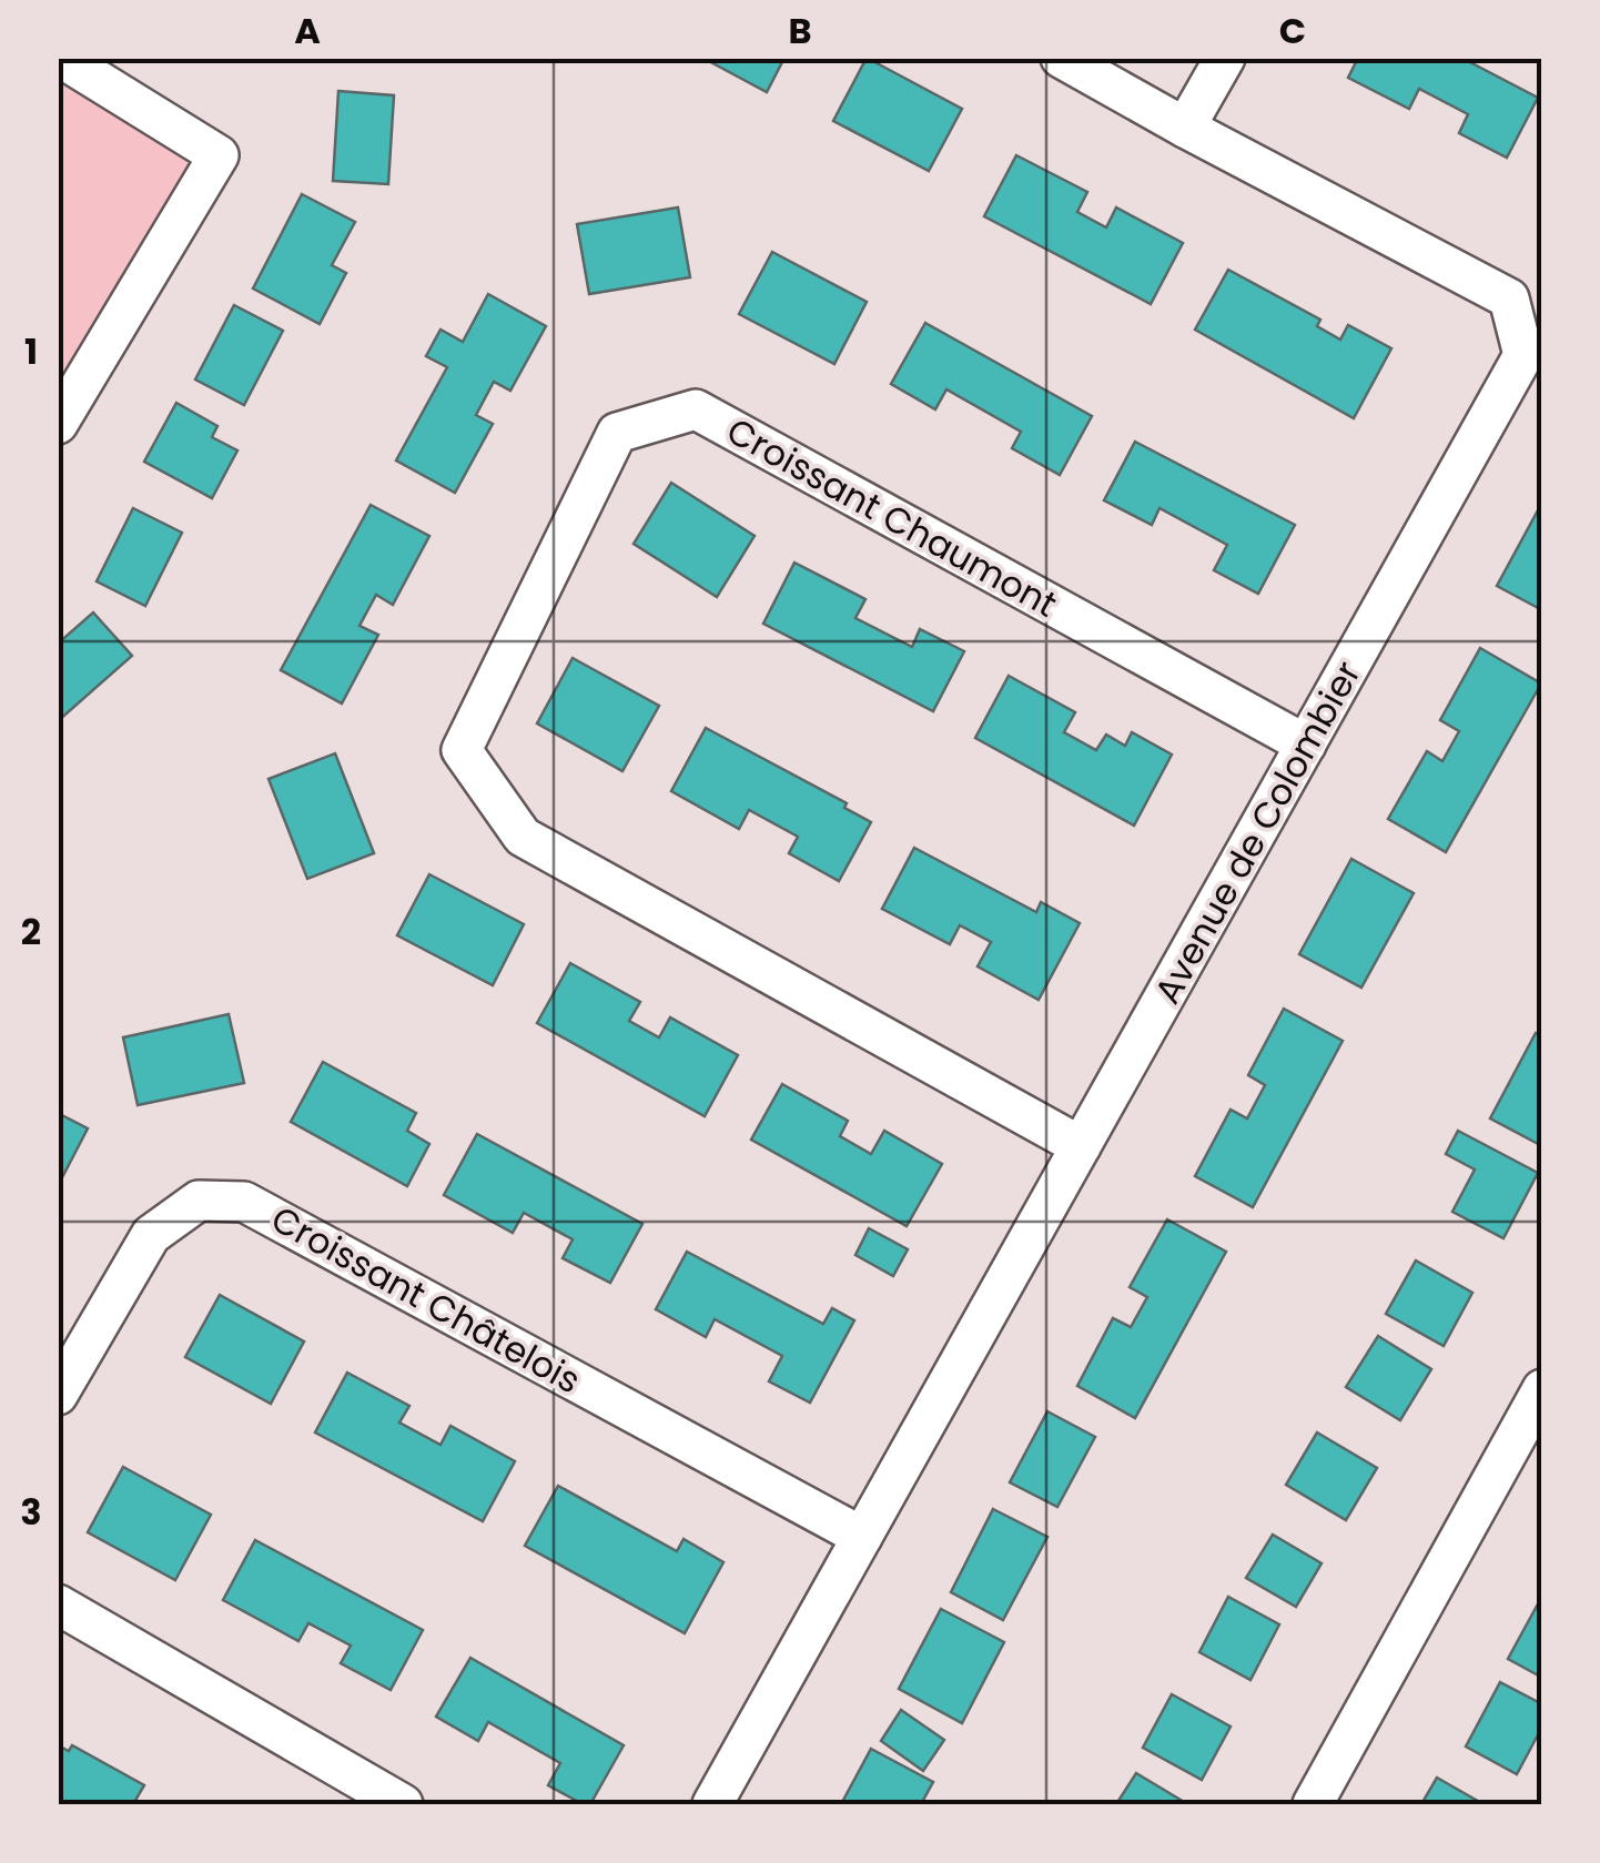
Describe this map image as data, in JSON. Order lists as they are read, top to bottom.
{
  "streets": {
    "street": ["Croissant Chaumont", "Avenue de Colombier", "Croissant Châtelois"]
  },
  "crossings": [
    ["Croissant Chaumont", "Avenue de Colombier"],
    ["Avenue de Colombier", "Croissant Châtelois"]
  ],
  "grid": {
    "columns": ["A", "B", "C"],
    "rows": ["1", "2", "3"]
  }
}
